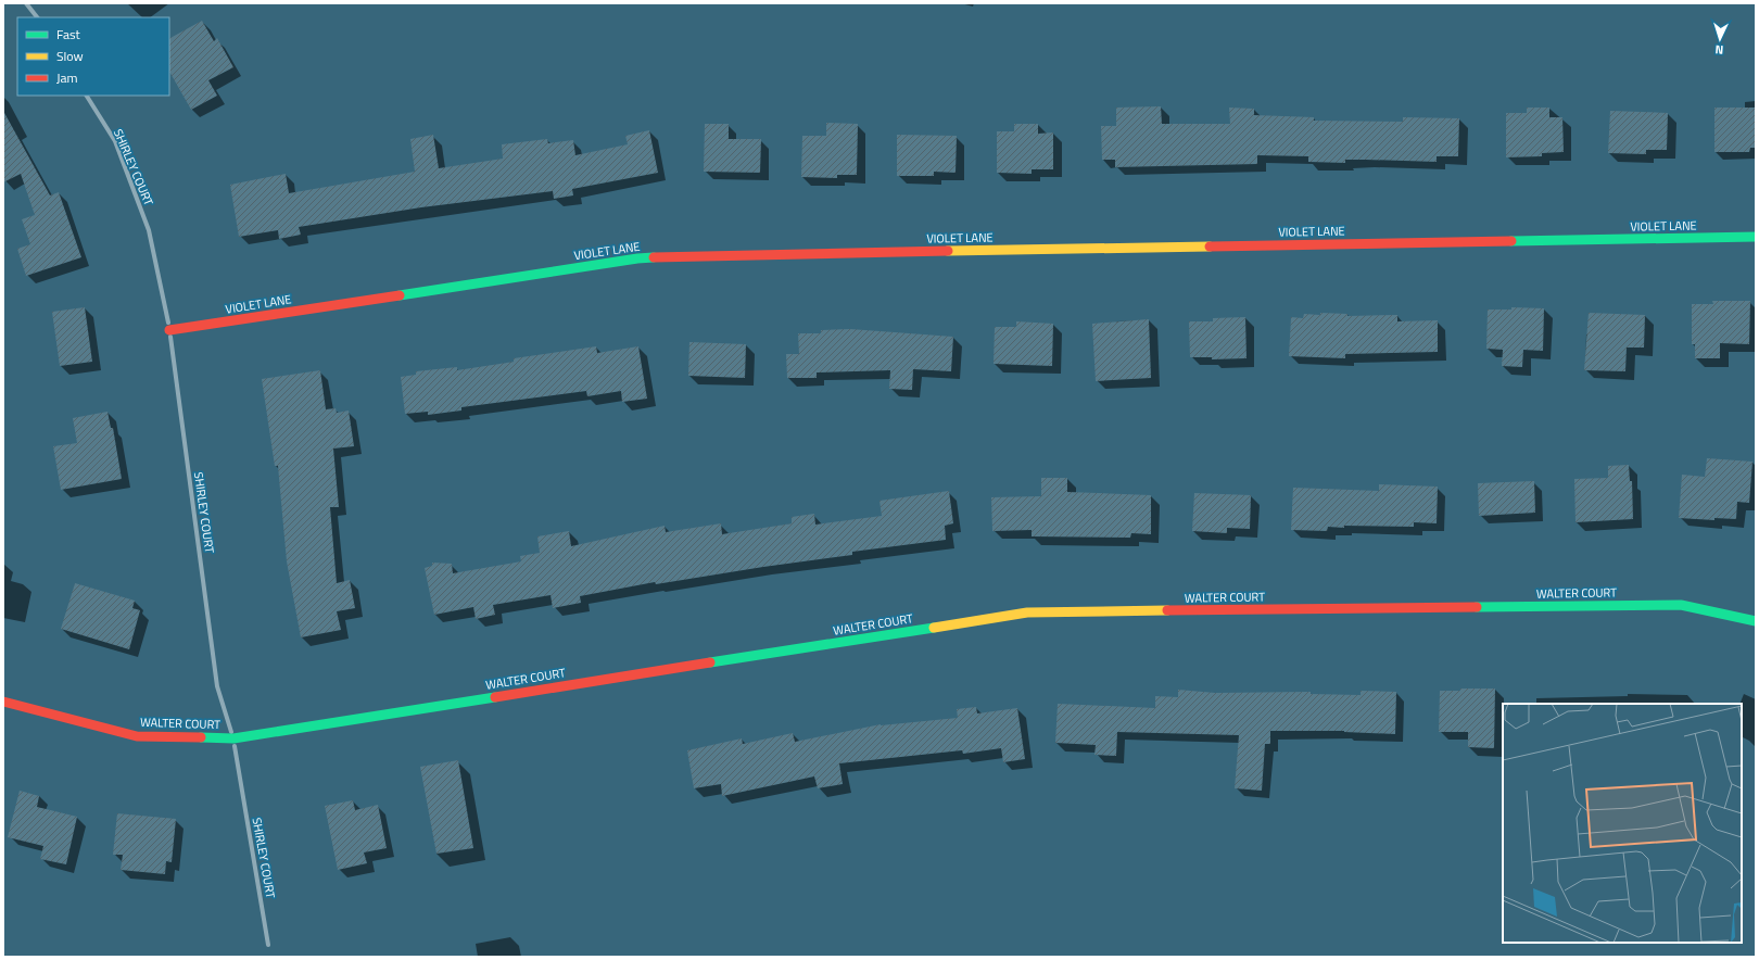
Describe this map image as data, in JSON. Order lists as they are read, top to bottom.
{
  "streets": {
    "street": ["SHIRLEY COURT", "VIOLET LANE", "WALTER COURT"]
  },
  "crossings": [
    ["SHIRLEY COURT", "VIOLET LANE"],
    ["SHIRLEY COURT", "WALTER COURT"]
  ],
  "legend": ["Fast", "Slow", "Jam"],
  "north": "bottom"
}
